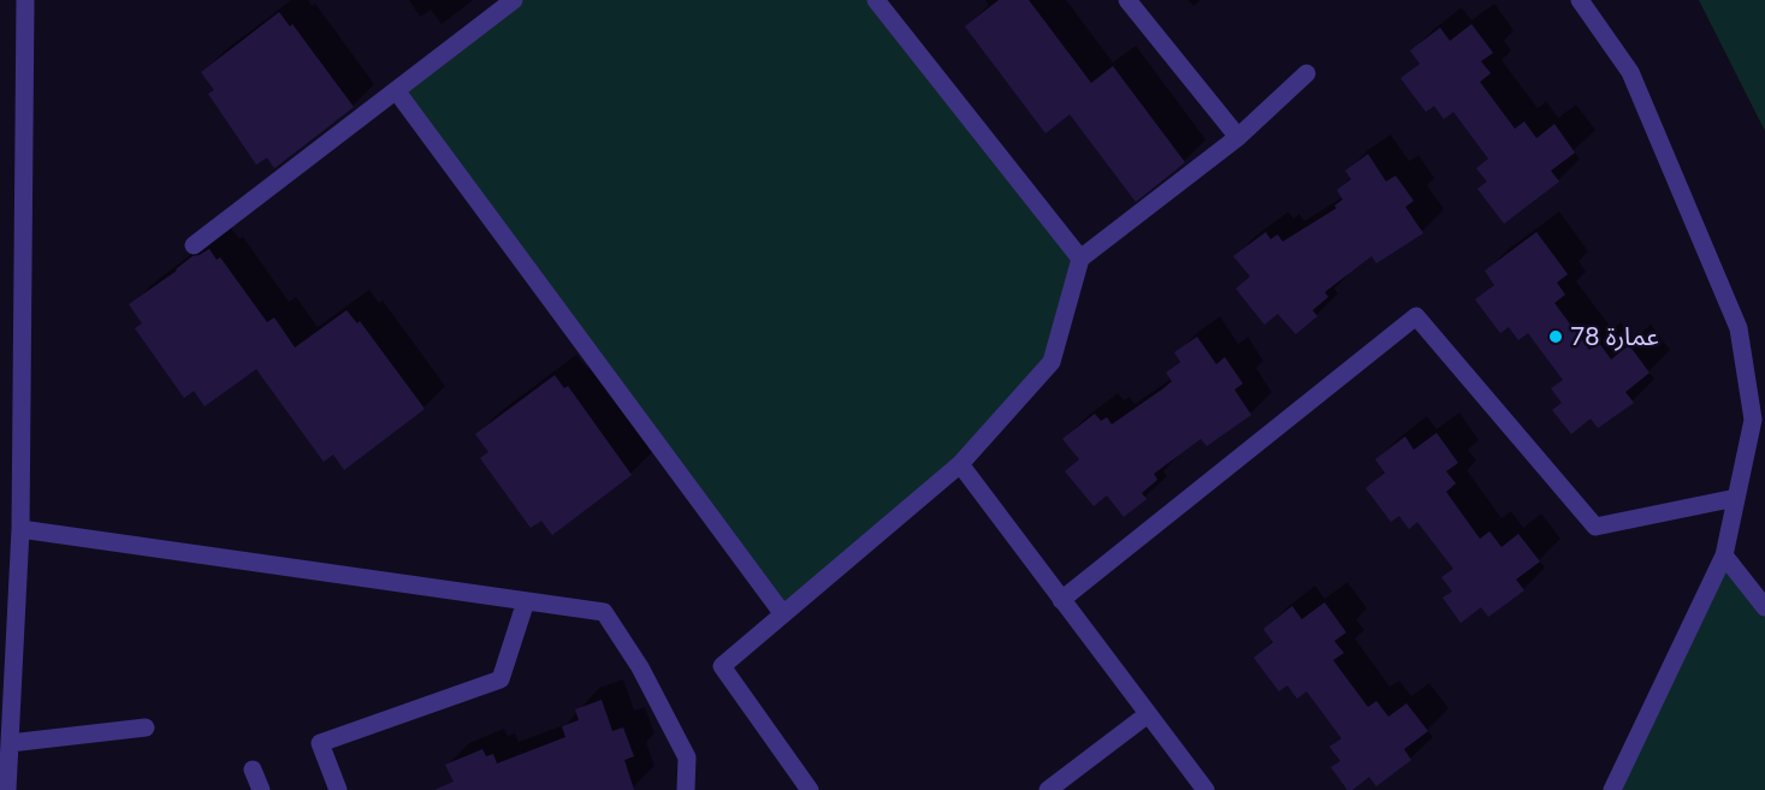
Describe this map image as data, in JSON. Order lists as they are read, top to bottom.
{
  "places": ["عمارة 78"]
}
